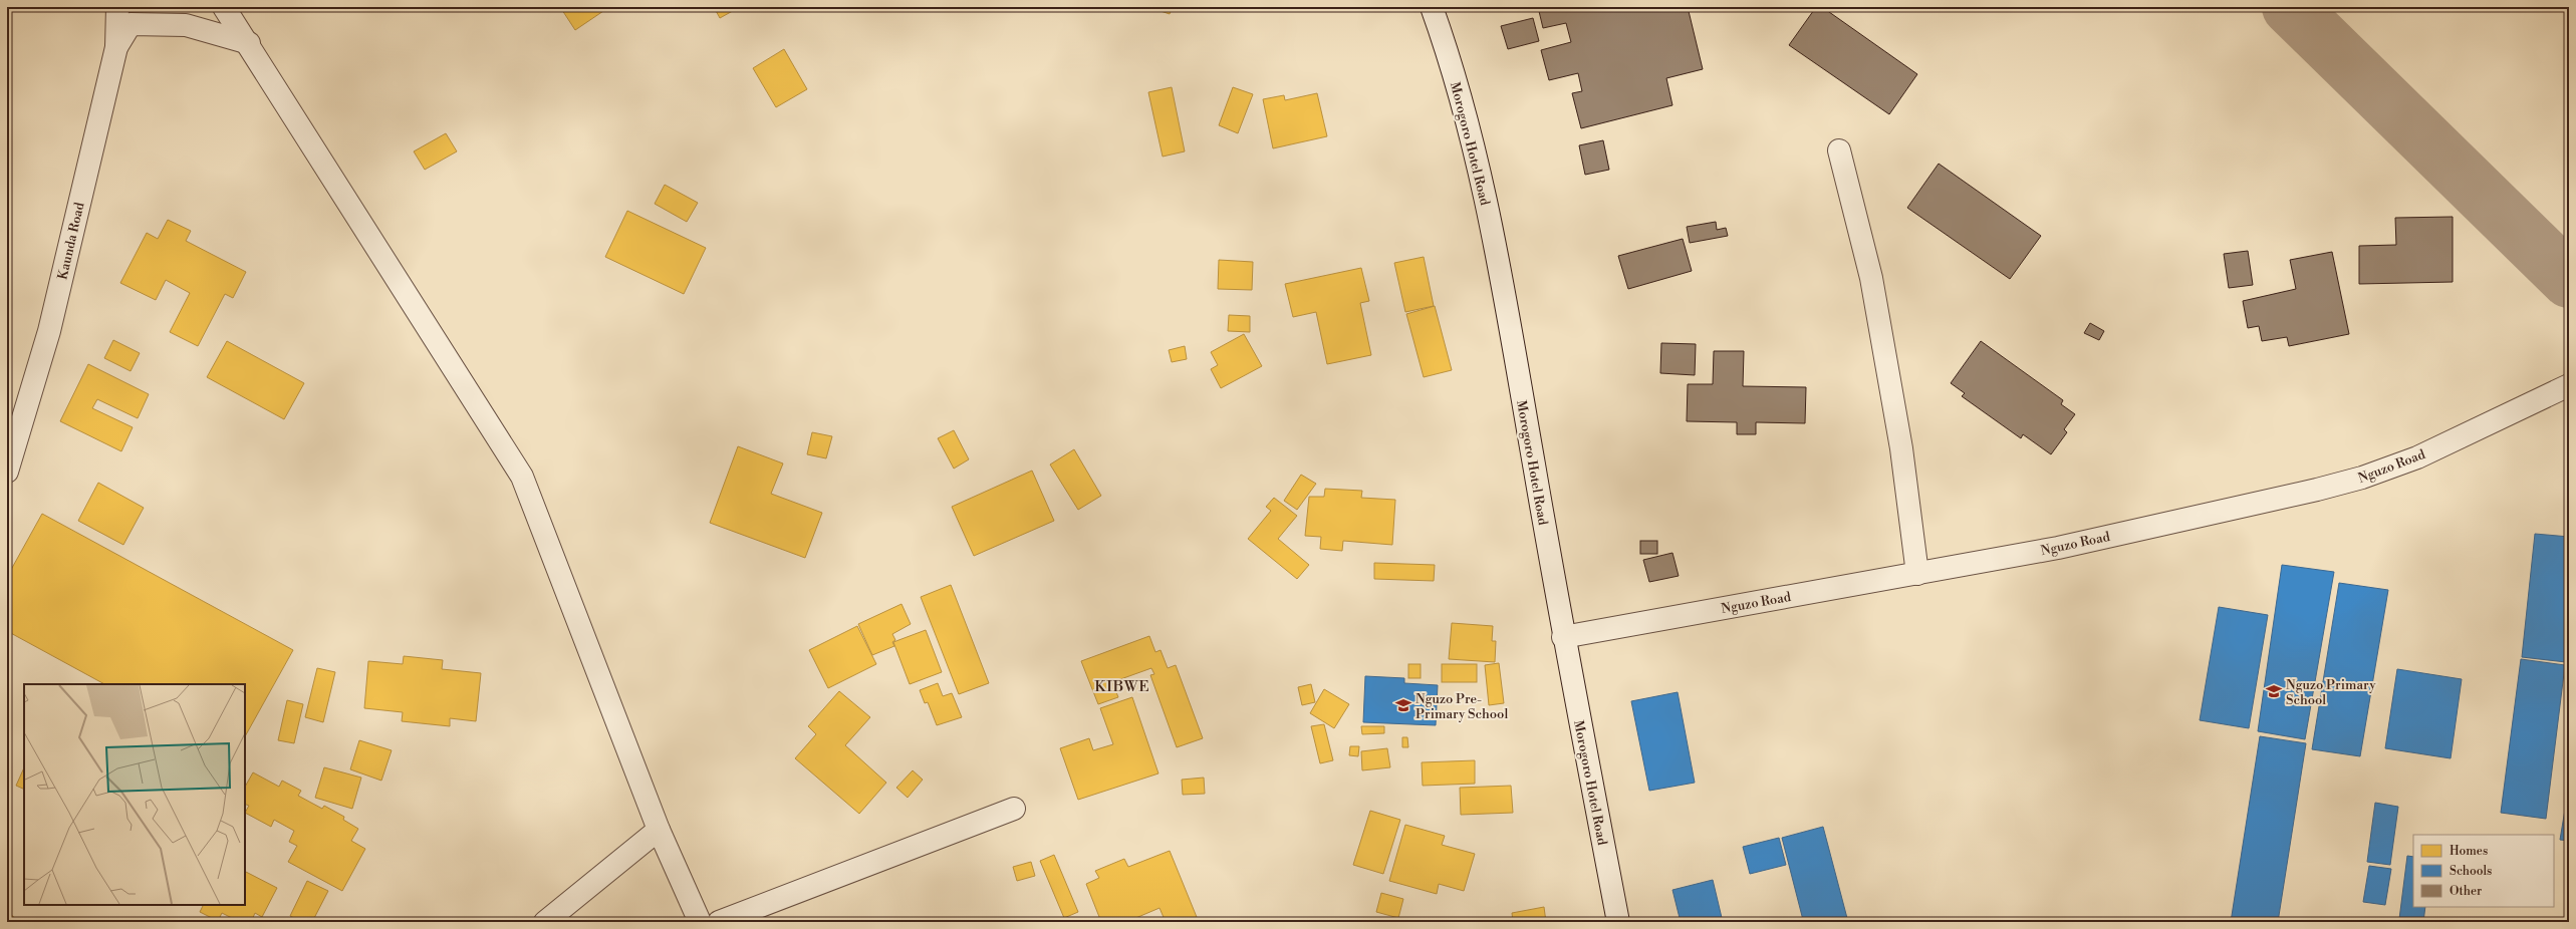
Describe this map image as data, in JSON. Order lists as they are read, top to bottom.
{
  "streets": {
    "street": ["Morogoro Hotel Road", "Kaunda Road", "Nguzo Road"]
  },
  "crossings": [
    ["Morogoro Hotel Road", "Nguzo Road"]
  ],
  "districts": ["KIBWE"],
  "places": {
    "school or university": ["Nguzo Primary School", "Nguzo Pre- Primary School"]
  },
  "legend": ["Homes", "Schools", "Other"]
}
